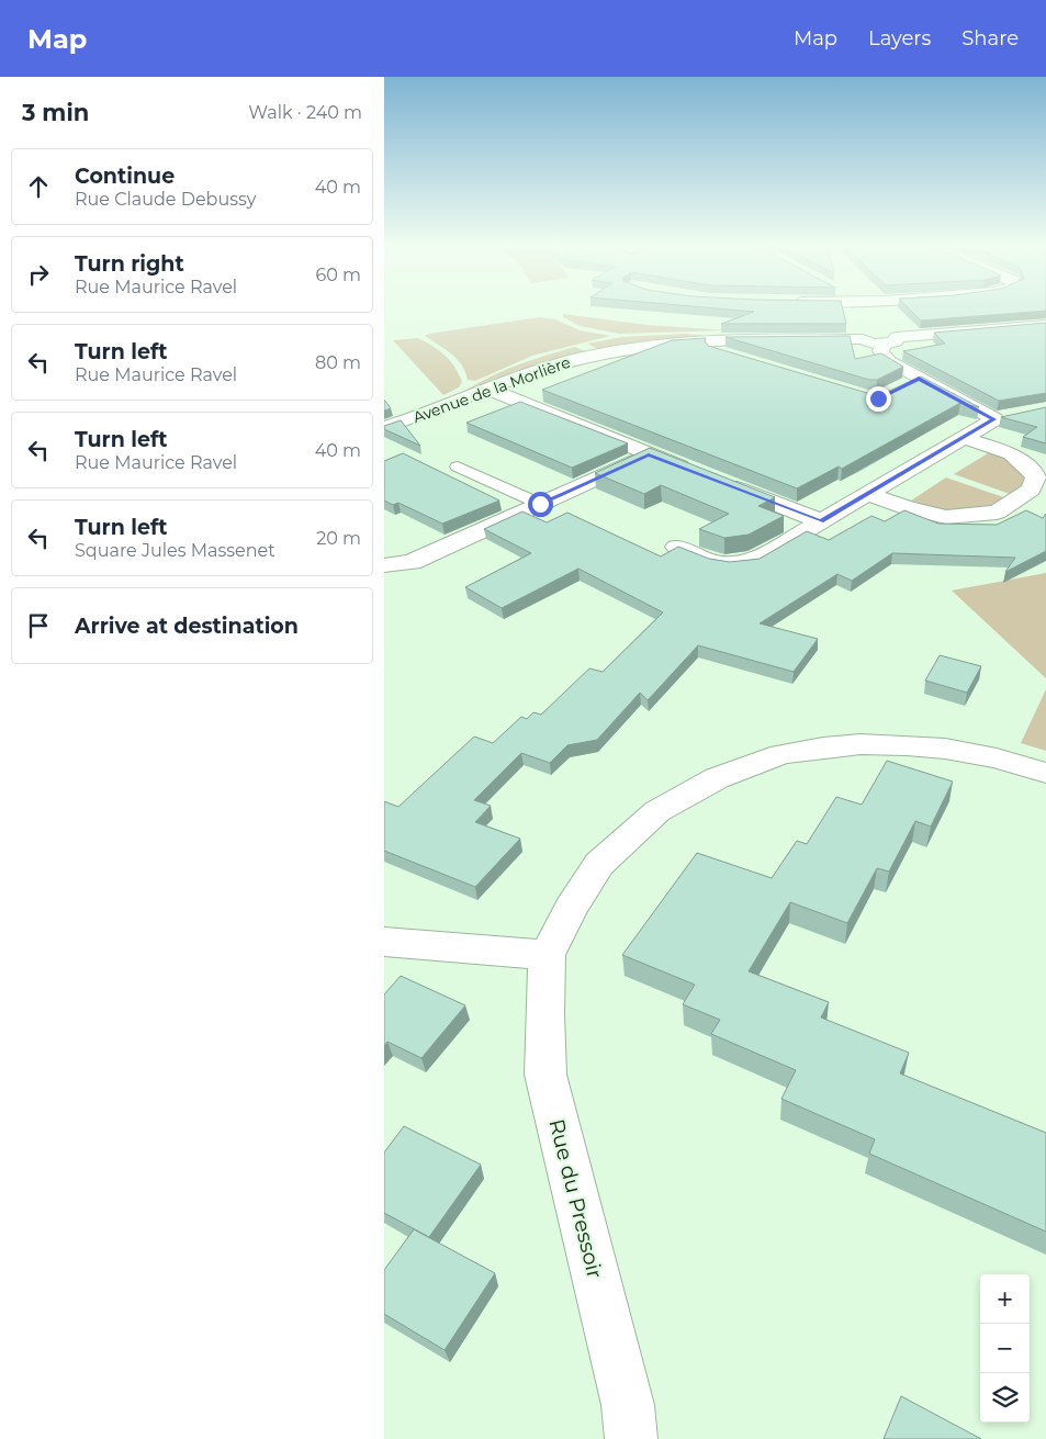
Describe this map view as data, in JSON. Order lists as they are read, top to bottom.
{
  "streets": {
    "street": ["Avenue de la Morlière", "Rue du Pressoir"]
  },
  "page": {
    "header": "Map",
    "nav": ["Map", "Layers", "Share"],
    "heading": ["3 min", "Walk · 240 m"],
    "list": [
      ["Continue", "Rue Claude Debussy", "40 m"],
      ["Turn right", "Rue Maurice Ravel", "60 m"],
      ["Turn left", "Rue Maurice Ravel", "80 m"],
      ["Turn left", "Rue Maurice Ravel", "40 m"],
      ["Turn left", "Square Jules Massenet", "20 m"],
      "Arrive at destination"
    ],
    "map_buttons": ["+", "−"]
  }
}
